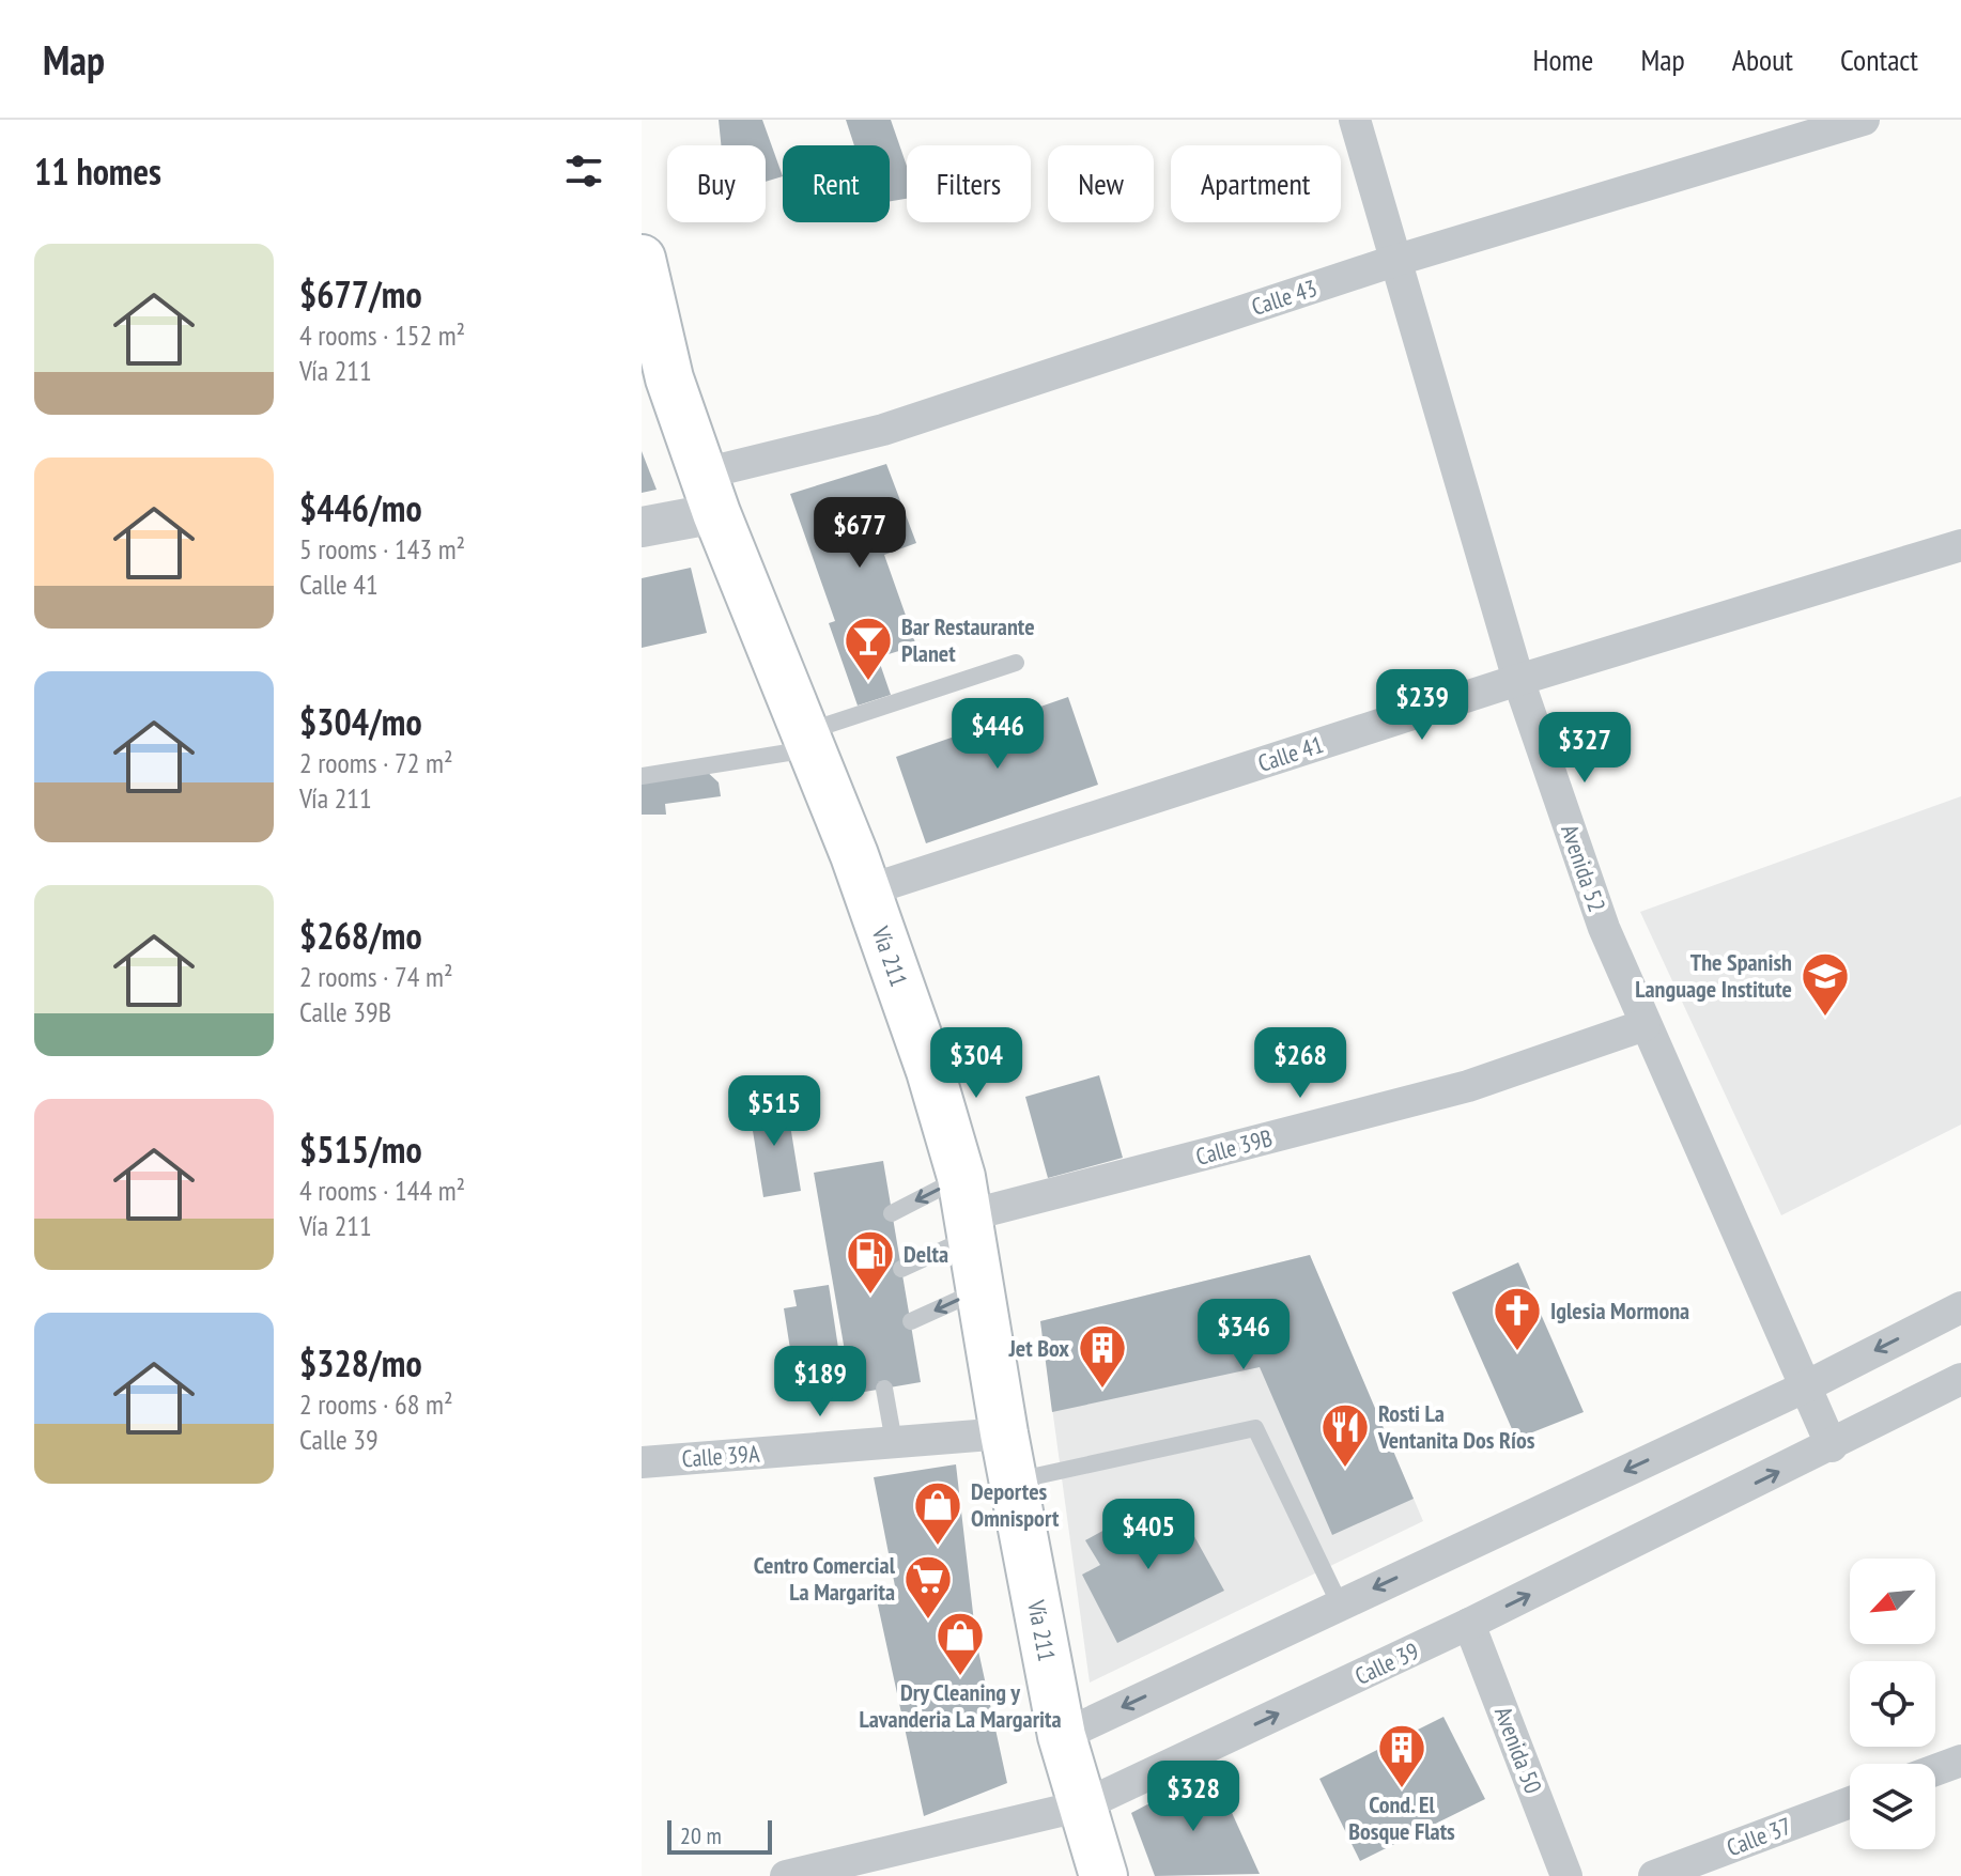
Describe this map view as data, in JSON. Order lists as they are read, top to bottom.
{
  "streets": {
    "main road": ["Vía 211"],
    "street": [
      "Calle 43",
      "Calle 41",
      "Avenida 52",
      "Calle 39B",
      "Calle 39A",
      "Calle 39",
      "Avenida 50",
      "Calle 37"
    ]
  },
  "crossings": [
    ["Calle 43", "Avenida 52"],
    ["Calle 43", "Vía 211"],
    ["Calle 41", "Avenida 52"],
    ["Calle 41", "Vía 211"],
    ["Avenida 52", "Calle 39B"],
    ["Avenida 52", "Calle 39"],
    ["Vía 211", "Calle 39B"],
    ["Vía 211", "Calle 39A"],
    ["Vía 211", "Calle 39"],
    ["Calle 39", "Avenida 50"]
  ],
  "places": {
    "bar": ["Bar Restaurante Planet"],
    "school or university": ["The Spanish Language Institute"],
    "fuel station": ["Delta"],
    "church": ["Iglesia Mormona"],
    "building": ["Jet Box", "Cond. El Bosque Flats"],
    "restaurant": ["Rosti La Ventanita Dos Ríos"],
    "shop": ["Deportes Omnisport", "Dry Cleaning y Lavanderia La Margarita"],
    "supermarket": ["Centro Comercial La Margarita"]
  },
  "scale_bar": "20 m",
  "north": "bottom left",
  "page": {
    "header": "Map",
    "nav": [
      "Home",
      "Map",
      "About",
      "Contact"
    ],
    "heading": "11 homes",
    "chip": [
      "Buy",
      "Rent",
      "Filters",
      "New",
      "Apartment"
    ],
    "list": [
      {
        "name": "$677/mo",
        "note": "4 rooms · 152 m² · Vía 211"
      },
      {
        "name": "$446/mo",
        "note": "5 rooms · 143 m² · Calle 41"
      },
      {
        "name": "$304/mo",
        "note": "2 rooms · 72 m² · Vía 211"
      },
      {
        "name": "$268/mo",
        "note": "2 rooms · 74 m² · Calle 39B"
      },
      {
        "name": "$515/mo",
        "note": "4 rooms · 144 m² · Vía 211"
      },
      {
        "name": "$328/mo",
        "note": "2 rooms · 68 m² · Calle 39"
      }
    ],
    "price": [
      "$677",
      "$239",
      "$446",
      "$327",
      "$304",
      "$268",
      "$515",
      "$346",
      "$189",
      "$405",
      "$328"
    ],
    "scale": "20 m"
  }
}
